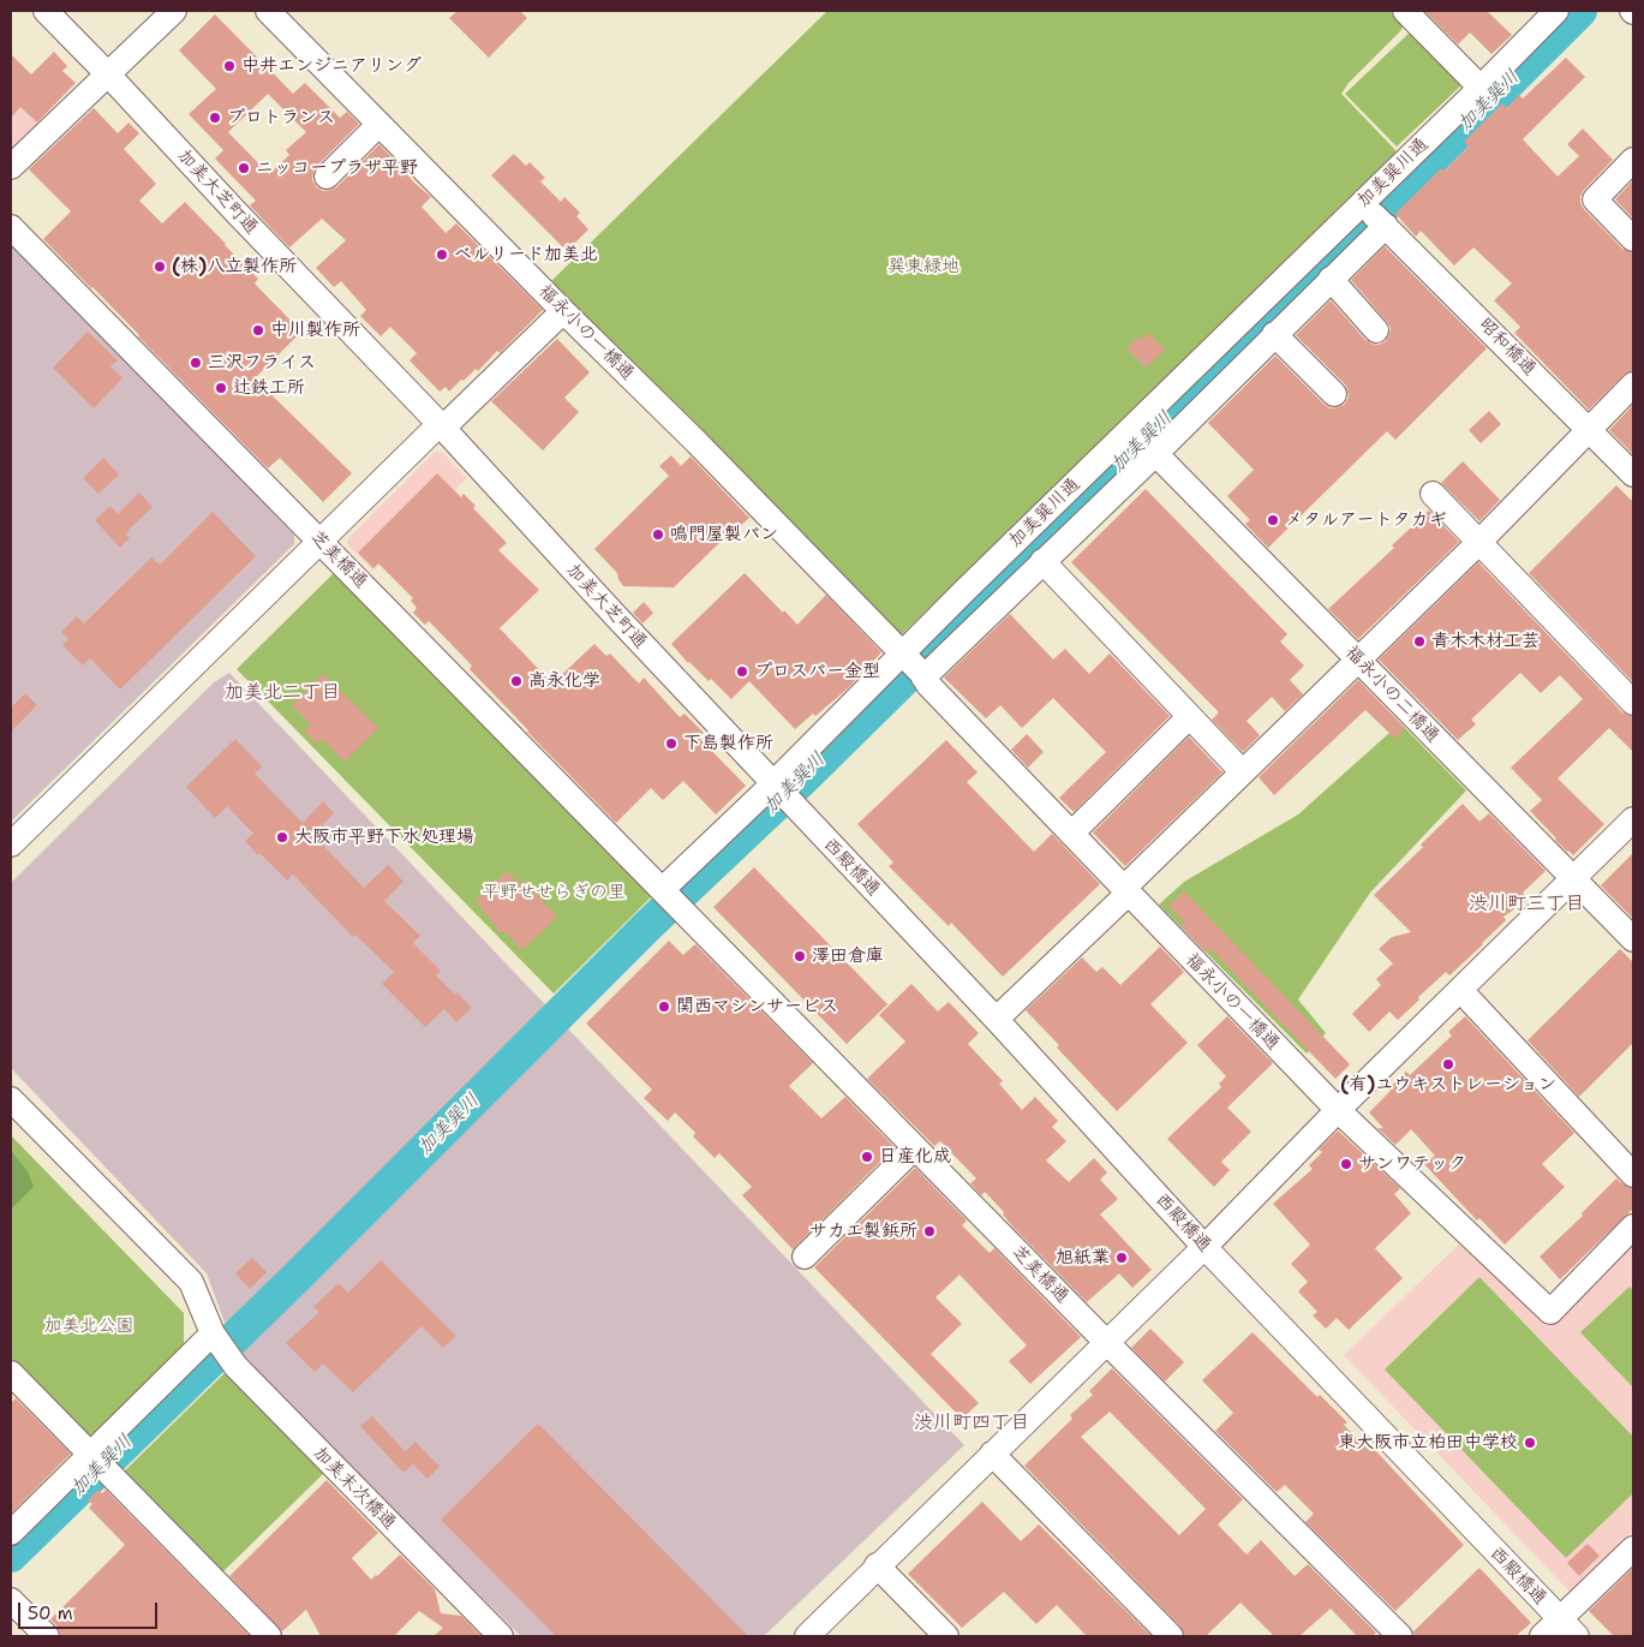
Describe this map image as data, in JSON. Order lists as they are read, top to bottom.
{
  "streets": {
    "street": [
      "加美巽川通",
      "加美大芝町通",
      "福永小の一橋通",
      "昭和橋通",
      "芝美橋通",
      "福永小の二橋通",
      "西殿橋通",
      "加美末次橋通"
    ]
  },
  "crossings": [
    ["加美巽川通", "加美大芝町通"],
    ["加美巽川通", "福永小の一橋通"],
    ["加美巽川通", "昭和橋通"],
    ["加美巽川通", "芝美橋通"],
    ["加美巽川通", "福永小の二橋通"],
    ["加美巽川通", "西殿橋通"],
    ["加美大芝町通", "西殿橋通"]
  ],
  "districts": ["加美北二丁目", "渋川町三丁目", "渋川町四丁目"],
  "water": ["加美巽川"],
  "parks": ["巽東緑地", "平野せせらぎの里", "加美北公園"],
  "places": [
    "中井エンジニアリング",
    "プロトランス",
    "ニッコープラザ平野",
    "ベルリード加美北",
    "(株)八立製作所",
    "中川製作所",
    "三沢フライス",
    "辻鉄工所",
    "メタルアートタカギ",
    "鳴門屋製パン",
    "青木木材工芸",
    "プロスパー金型",
    "高永化学",
    "下島製作所",
    "大阪市平野下水処理場",
    "澤田倉庫",
    "関西マシンサービス",
    "(有)ユウキストレーション",
    "日産化成",
    "サンワテック",
    "サカエ製鋲所",
    "旭紙業",
    "東大阪市立柏田中学校"
  ],
  "scale_bar": "50 m"
}
